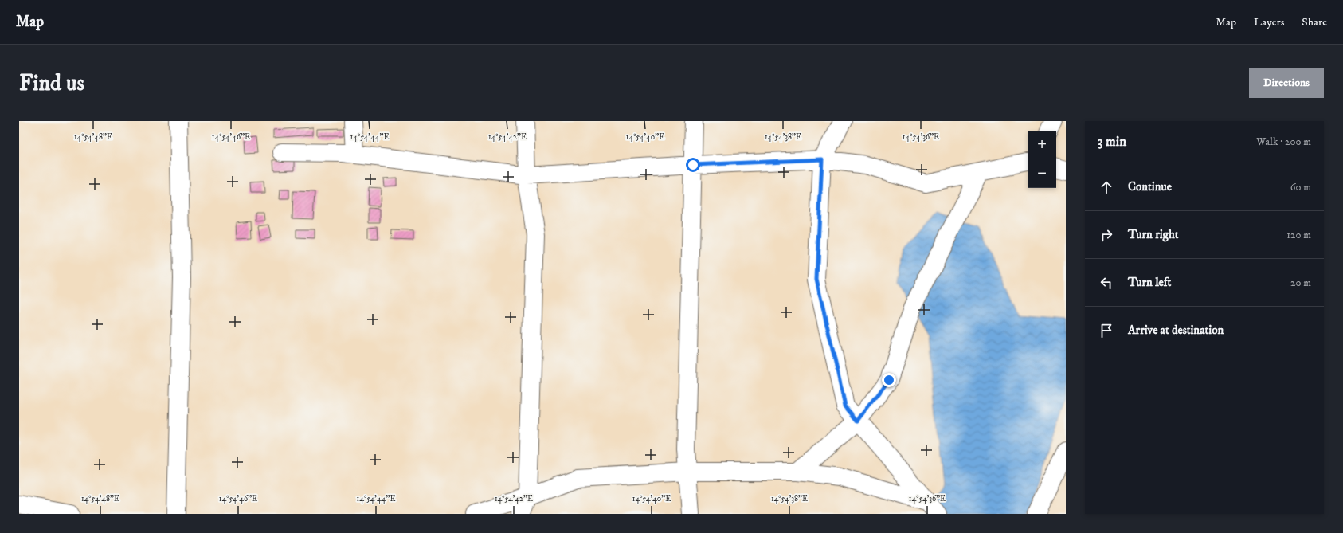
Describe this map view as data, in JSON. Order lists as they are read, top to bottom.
{
  "page": {
    "header": "Map",
    "nav": ["Map", "Layers", "Share"],
    "buttons": "Directions",
    "title": "Find us",
    "heading": ["3 min", "Walk · 200 m"],
    "map_buttons": ["+", "−"],
    "list": [
      ["Continue", "60 m"],
      ["Turn right", "120 m"],
      ["Turn left", "20 m"],
      "Arrive at destination"
    ]
  },
  "coordinates": [
    "14°54'48\"E",
    "14°54'46\"E",
    "14°54'44\"E",
    "14°54'42\"E",
    "14°54'40\"E",
    "14°54'38\"E",
    "14°54'36\"E"
  ]
}
